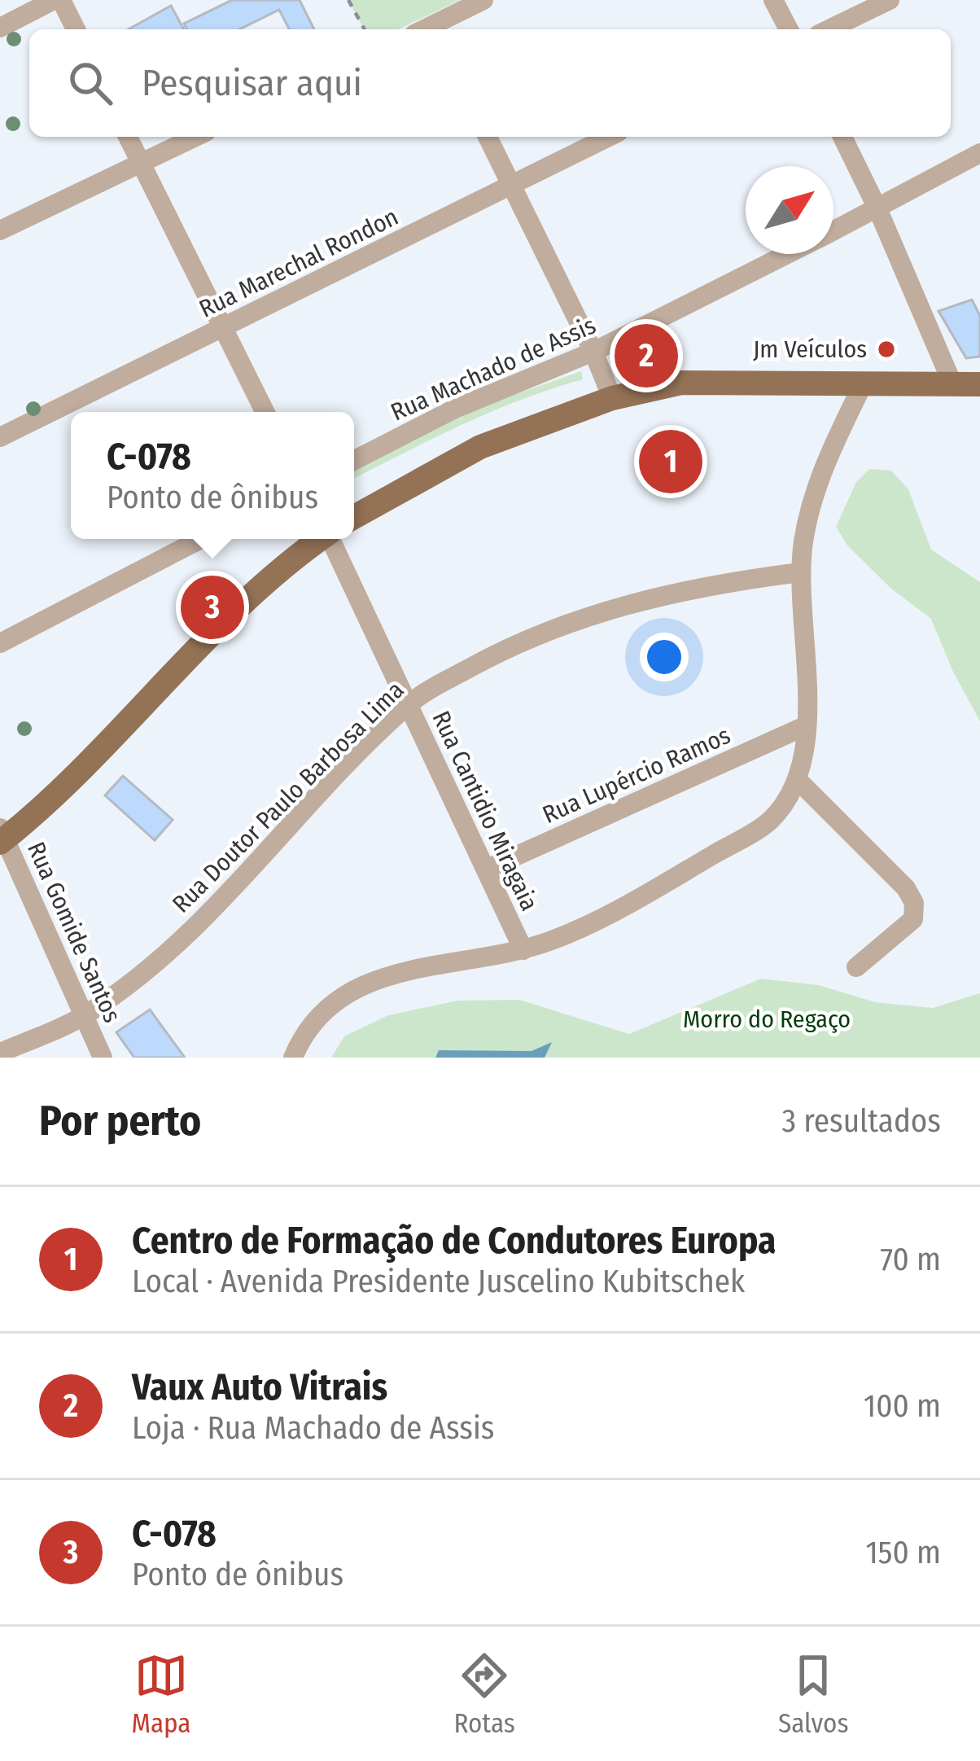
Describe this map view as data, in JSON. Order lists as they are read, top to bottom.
{
  "streets": {
    "street": [
      "Rua Marechal Rondon",
      "Rua Machado de Assis",
      "Rua Lupércio Ramos",
      "Rua Doutor Paulo Barbosa Lima",
      "Rua Cantidio Miragaia",
      "Rua Gomide Santos"
    ]
  },
  "crossings": [
    ["Rua Lupércio Ramos", "Rua Cantidio Miragaia"],
    ["Rua Doutor Paulo Barbosa Lima", "Rua Cantidio Miragaia"],
    ["Rua Doutor Paulo Barbosa Lima", "Rua Gomide Santos"]
  ],
  "parks": ["Morro do Regaço"],
  "places": ["Jm Veículos"],
  "north": "top right",
  "page": {
    "search": "Pesquisar aqui",
    "pins": ["2", "1", "3"],
    "popup": ["C-078", "Ponto de ônibus"],
    "heading": ["Por perto", "3 resultados"],
    "list": [
      {
        "mark": "1",
        "name": "Centro de Formação de Condutores Europa",
        "note": "Local · Avenida Presidente Juscelino Kubitschek",
        "value": "70 m"
      },
      {
        "mark": "2",
        "name": "Vaux Auto Vitrais",
        "note": "Loja · Rua Machado de Assis",
        "value": "100 m"
      },
      {
        "mark": "3",
        "name": "C-078",
        "note": "Ponto de ônibus",
        "value": "150 m"
      }
    ],
    "nav": ["Mapa", "Rotas", "Salvos"]
  }
}
